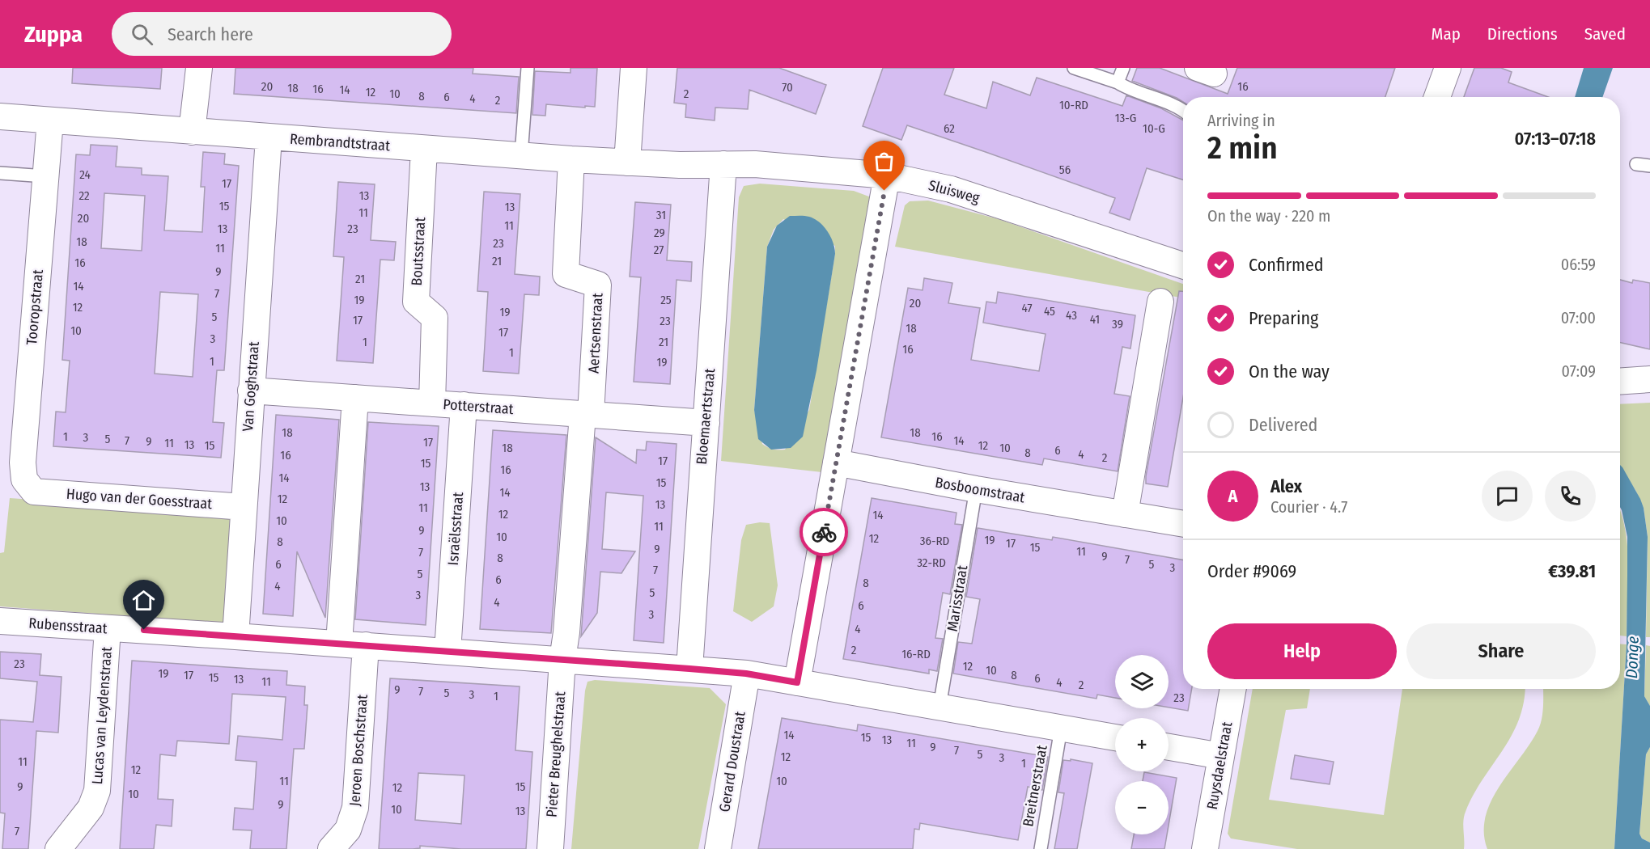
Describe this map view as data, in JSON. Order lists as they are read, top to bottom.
{
  "streets": {
    "street": [
      "Rembrandtstraat",
      "Sluisweg",
      "Boutsstraat",
      "Tooropstraat",
      "Aertsenstraat",
      "Van Goghstraat",
      "Potterstraat",
      "Bloemaertstraat",
      "Bosboomstraat",
      "Hugo van der Goesstraat",
      "Israëlsstraat",
      "Rubensstraat",
      "Lucas van Leydenstraat",
      "Jeroen Boschstraat",
      "Pieter Breughelstraat",
      "Gerard Doustraat",
      "Ruysdaelstraat"
    ],
    "lane": ["Marisstraat", "Breitnerstraat"]
  },
  "crossings": [
    ["Rembrandtstraat", "Sluisweg"],
    ["Rembrandtstraat", "Boutsstraat"],
    ["Rembrandtstraat", "Tooropstraat"],
    ["Rembrandtstraat", "Aertsenstraat"],
    ["Rembrandtstraat", "Van Goghstraat"],
    ["Sluisweg", "Bloemaertstraat"],
    ["Boutsstraat", "Potterstraat"],
    ["Tooropstraat", "Hugo van der Goesstraat"],
    ["Aertsenstraat", "Potterstraat"],
    ["Aertsenstraat", "Pieter Breughelstraat"],
    ["Van Goghstraat", "Potterstraat"],
    ["Van Goghstraat", "Hugo van der Goesstraat"],
    ["Van Goghstraat", "Rubensstraat"],
    ["Potterstraat", "Bloemaertstraat"],
    ["Potterstraat", "Israëlsstraat"],
    ["Potterstraat", "Pieter Breughelstraat"],
    ["Bloemaertstraat", "Rubensstraat"],
    ["Bosboomstraat", "Marisstraat"],
    ["Israëlsstraat", "Rubensstraat"],
    ["Rubensstraat", "Lucas van Leydenstraat"],
    ["Rubensstraat", "Jeroen Boschstraat"],
    ["Rubensstraat", "Pieter Breughelstraat"],
    ["Rubensstraat", "Gerard Doustraat"]
  ],
  "water": ["Donge"],
  "house_numbers": [
    "20",
    "16",
    "70",
    "18",
    "16",
    "14",
    "12",
    "10",
    "2",
    "8",
    "6",
    "4",
    "2",
    "10-RD",
    "13-G",
    "62",
    "10-G",
    "56",
    "24",
    "17",
    "22",
    "13",
    "15",
    "13",
    "11",
    "31",
    "20",
    "11",
    "13",
    "23",
    "29",
    "18",
    "23",
    "11",
    "27",
    "21",
    "16",
    "9",
    "21",
    "14",
    "7",
    "19",
    "25",
    "20",
    "12",
    "47",
    "45",
    "19",
    "43",
    "5",
    "41",
    "17",
    "23",
    "39",
    "18",
    "10",
    "17",
    "3",
    "1",
    "21",
    "16",
    "1",
    "1",
    "19",
    "18",
    "18",
    "1",
    "16",
    "3",
    "5",
    "7",
    "14",
    "9",
    "17",
    "11",
    "13",
    "15",
    "12",
    "18",
    "10",
    "6",
    "8",
    "4",
    "16",
    "2",
    "17",
    "15",
    "16",
    "14",
    "15",
    "13",
    "14",
    "12",
    "13",
    "11",
    "12",
    "14",
    "10",
    "11",
    "9",
    "10",
    "12",
    "19",
    "36-RD",
    "8",
    "17",
    "15",
    "9",
    "11",
    "7",
    "9",
    "8",
    "7",
    "32-RD",
    "6",
    "5",
    "3",
    "7",
    "5",
    "6",
    "8",
    "4",
    "5",
    "3",
    "4",
    "6",
    "3",
    "4",
    "2",
    "16-RD",
    "23",
    "12",
    "10",
    "19",
    "17",
    "8",
    "15",
    "6",
    "13",
    "11",
    "4",
    "2",
    "9",
    "7",
    "5",
    "3",
    "1",
    "23",
    "14",
    "15",
    "13",
    "11",
    "9",
    "7",
    "5",
    "12",
    "3",
    "11",
    "1",
    "12",
    "11",
    "10",
    "9",
    "15",
    "12",
    "10",
    "9",
    "10",
    "13",
    "7"
  ],
  "page": {
    "header": "Zuppa",
    "search": "Search here",
    "nav": ["Map", "Directions", "Saved"],
    "heading": ["2 min", "Arriving in", "07:13–07:18"],
    "panel": [
      "Alex",
      "Courier · 4.7",
      "Order #9069",
      "€39.81"
    ],
    "bar": "On the way · 220 m",
    "list": [
      ["Confirmed", "06:59"],
      ["Preparing", "07:00"],
      ["On the way", "07:09"],
      "Delivered"
    ],
    "round": "A",
    "buttons": ["Help", "Share"],
    "map_buttons": ["+", "−"]
  }
}
